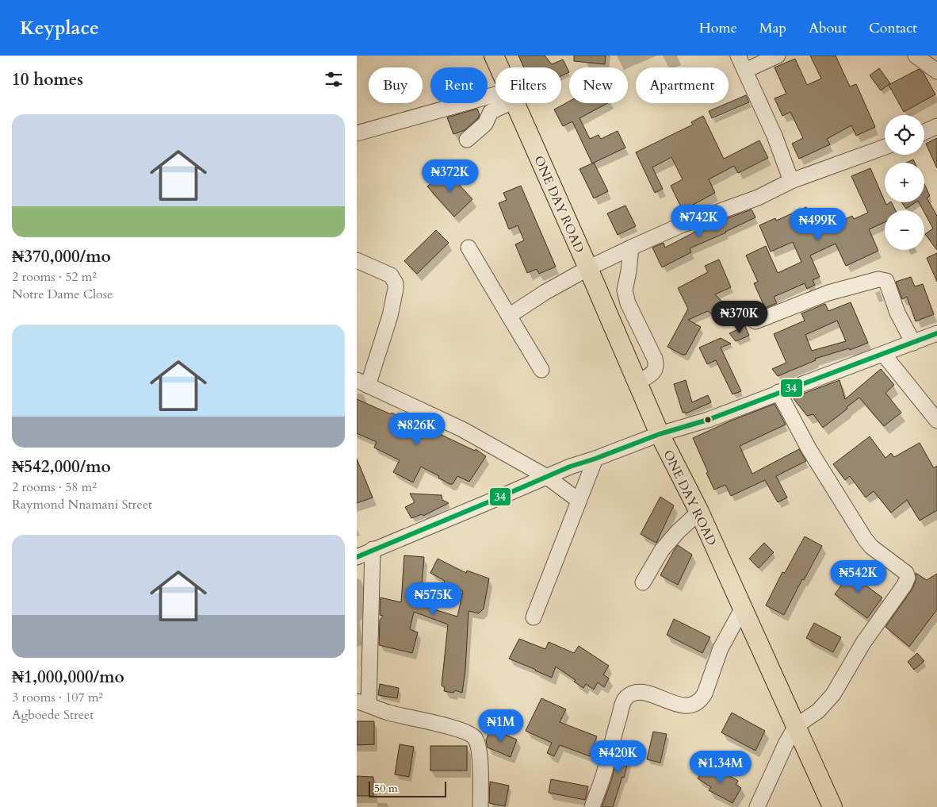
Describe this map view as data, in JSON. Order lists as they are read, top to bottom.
{
  "streets": {
    "main road": ["ONE DAY ROAD"]
  },
  "lines": ["transit line 34"],
  "scale_bar": "50 m",
  "page": {
    "header": "Keyplace",
    "nav": [
      "Home",
      "Map",
      "About",
      "Contact"
    ],
    "heading": "10 homes",
    "chip": [
      "Buy",
      "Rent",
      "Filters",
      "New",
      "Apartment"
    ],
    "list": [
      {
        "name": "₦370,000/mo",
        "note": "2 rooms · 52 m² · Notre Dame Close"
      },
      {
        "name": "₦542,000/mo",
        "note": "2 rooms · 58 m² · Raymond Nnamani Street"
      },
      {
        "name": "₦1,000,000/mo",
        "note": "3 rooms · 107 m² · Agboede Street"
      }
    ],
    "map_buttons": ["+", "−"],
    "price": [
      "₦372K",
      "₦742K",
      "₦499K",
      "₦370K",
      "₦826K",
      "₦542K",
      "₦575K",
      "₦1M",
      "₦420K",
      "₦1.34M"
    ],
    "scale": "50 m"
  }
}
